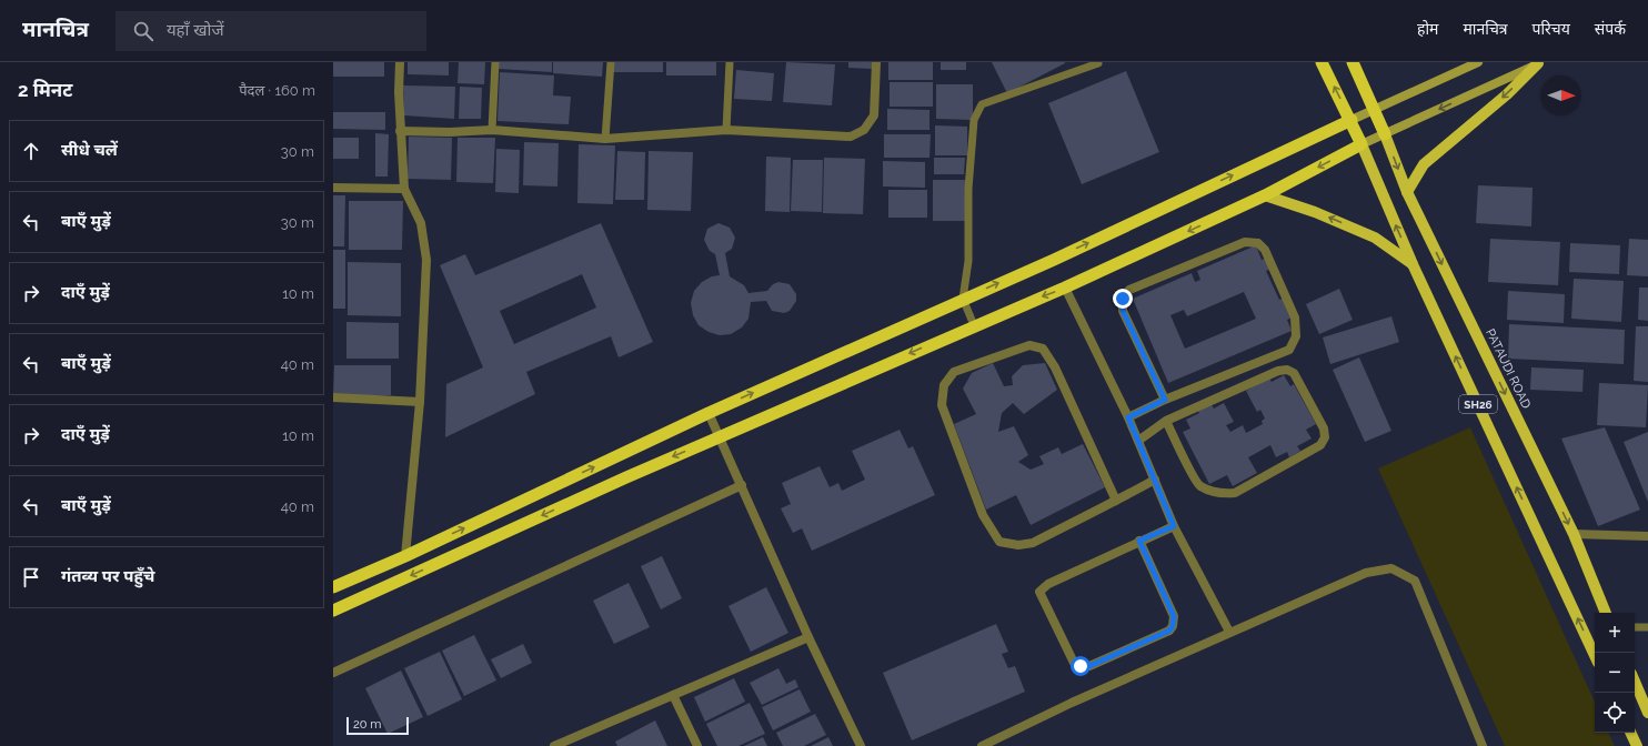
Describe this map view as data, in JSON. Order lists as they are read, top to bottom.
{
  "streets": {
    "main road": ["PATAUDI ROAD", "SH26"]
  },
  "scale_bar": "20 m",
  "north": "right",
  "page": {
    "header": "मानचित्र",
    "search": "यहाँ खोजें",
    "nav": [
      "होम",
      "मानचित्र",
      "परिचय",
      "संपर्क"
    ],
    "heading": ["2 मिनट", "पैदल · 160 m"],
    "list": [
      ["सीधे चलें", "30 m"],
      ["बाएँ मुड़ें", "30 m"],
      ["दाएँ मुड़ें", "10 m"],
      ["बाएँ मुड़ें", "40 m"],
      ["दाएँ मुड़ें", "10 m"],
      ["बाएँ मुड़ें", "40 m"],
      "गंतव्य पर पहुँचे"
    ],
    "map_buttons": ["+", "−"],
    "scale": "20 m"
  }
}
